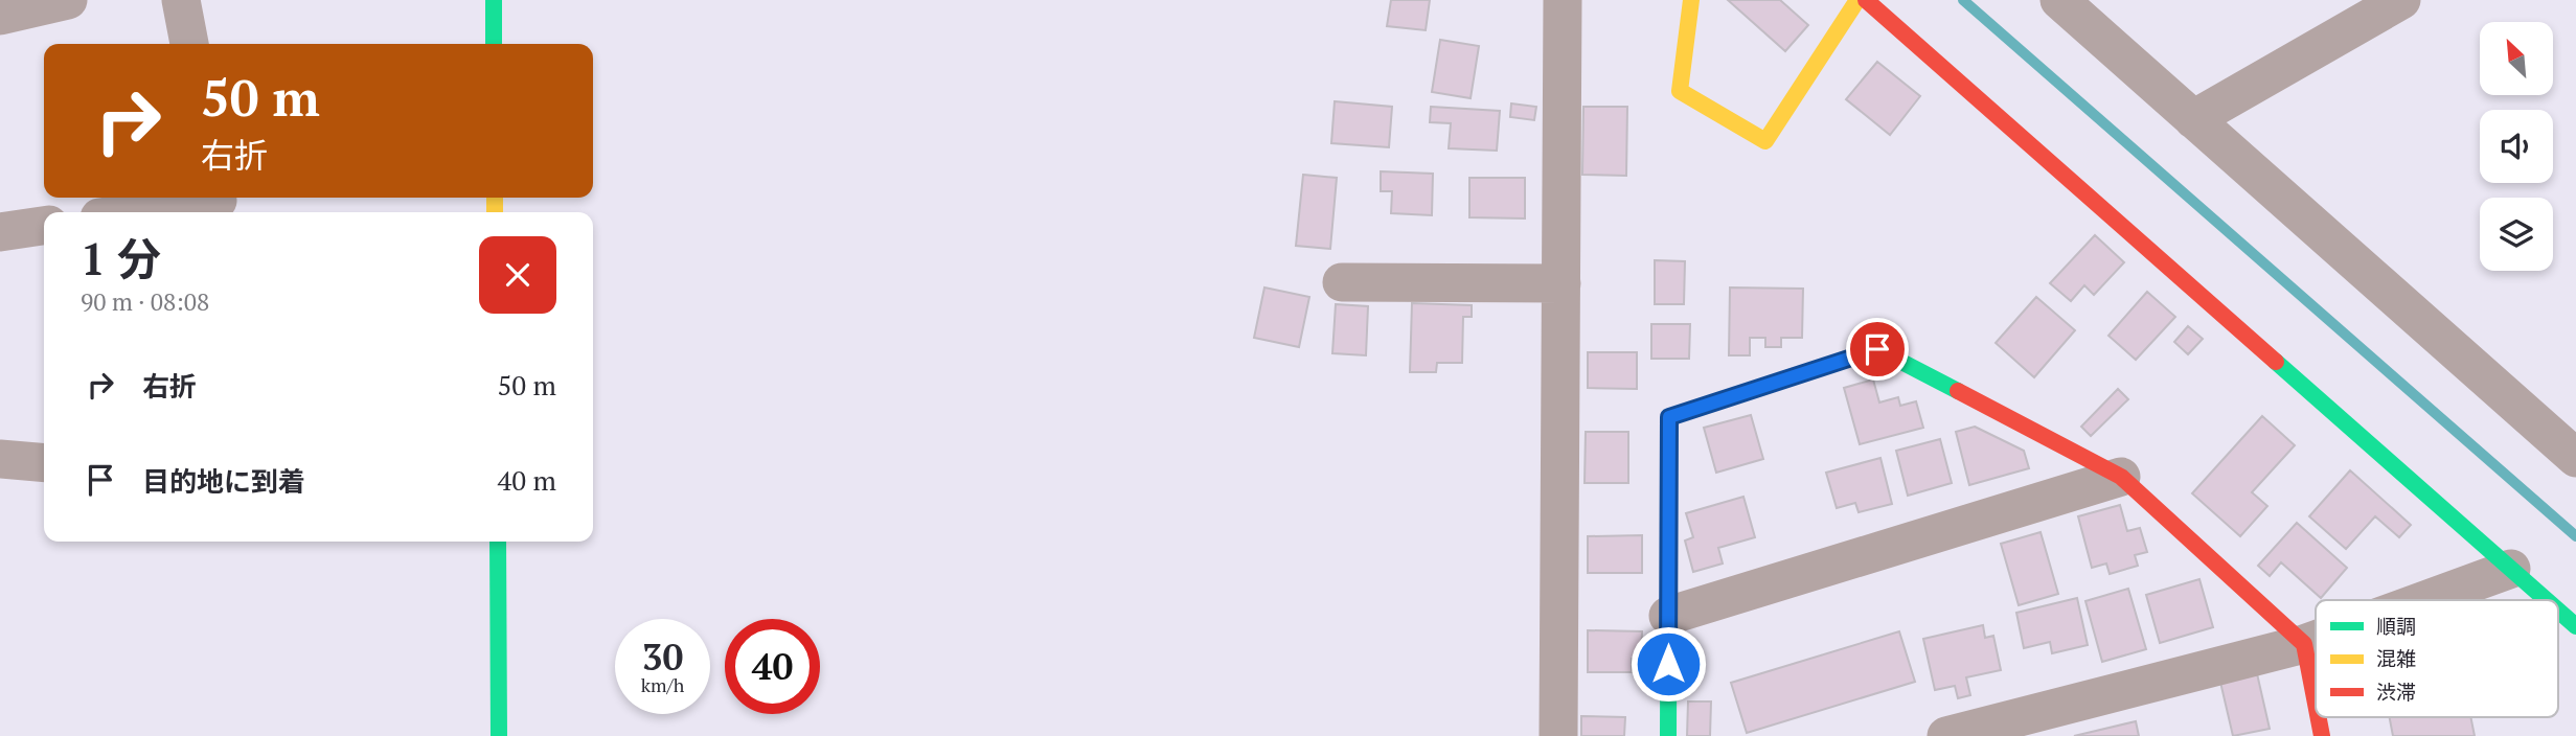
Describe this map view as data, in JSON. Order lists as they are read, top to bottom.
{
  "legend": ["順調", "混雑", "渋滞"],
  "north": "top left",
  "page": {
    "turn": ["50 m", "右折"],
    "heading": ["1 分", "90 m · 08:08"],
    "list": [
      {
        "name": "右折",
        "value": "50 m"
      },
      {
        "name": "目的地に到着",
        "value": "40 m"
      }
    ],
    "speed": "30 km/h",
    "limit": "40"
  }
}
